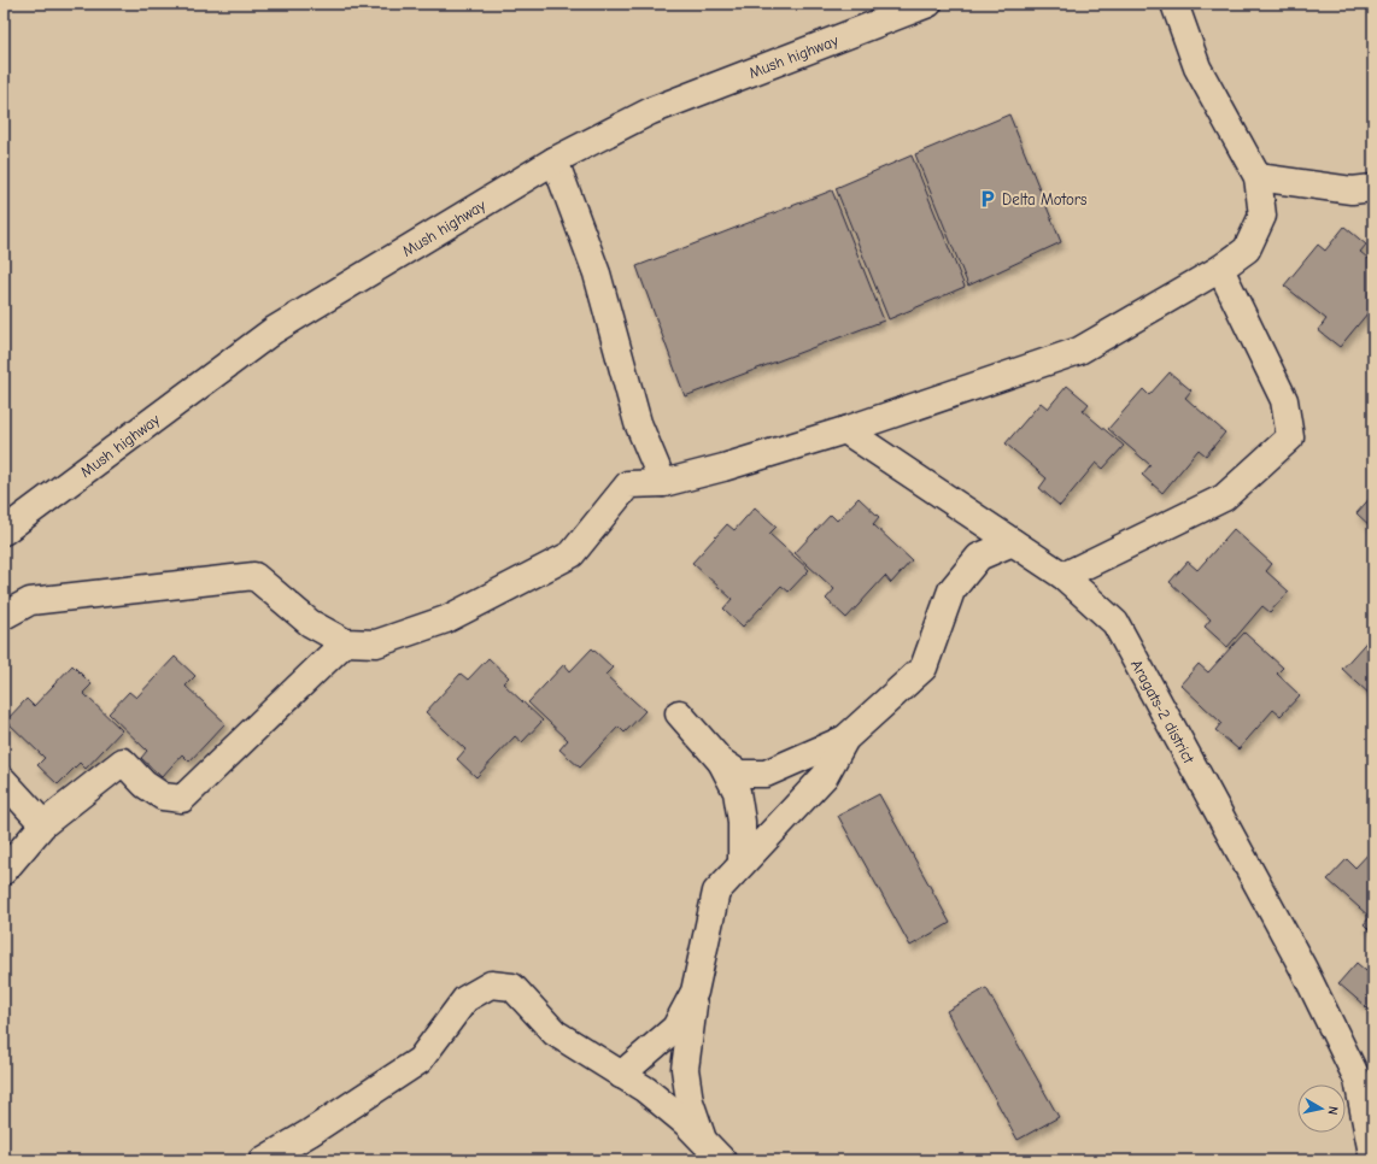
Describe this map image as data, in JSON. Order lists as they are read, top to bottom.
{
  "streets": {
    "street": ["Mush highway", "Aragats-2 district"]
  },
  "places": {
    "parking": ["Delta Motors"]
  },
  "north": "right"
}
